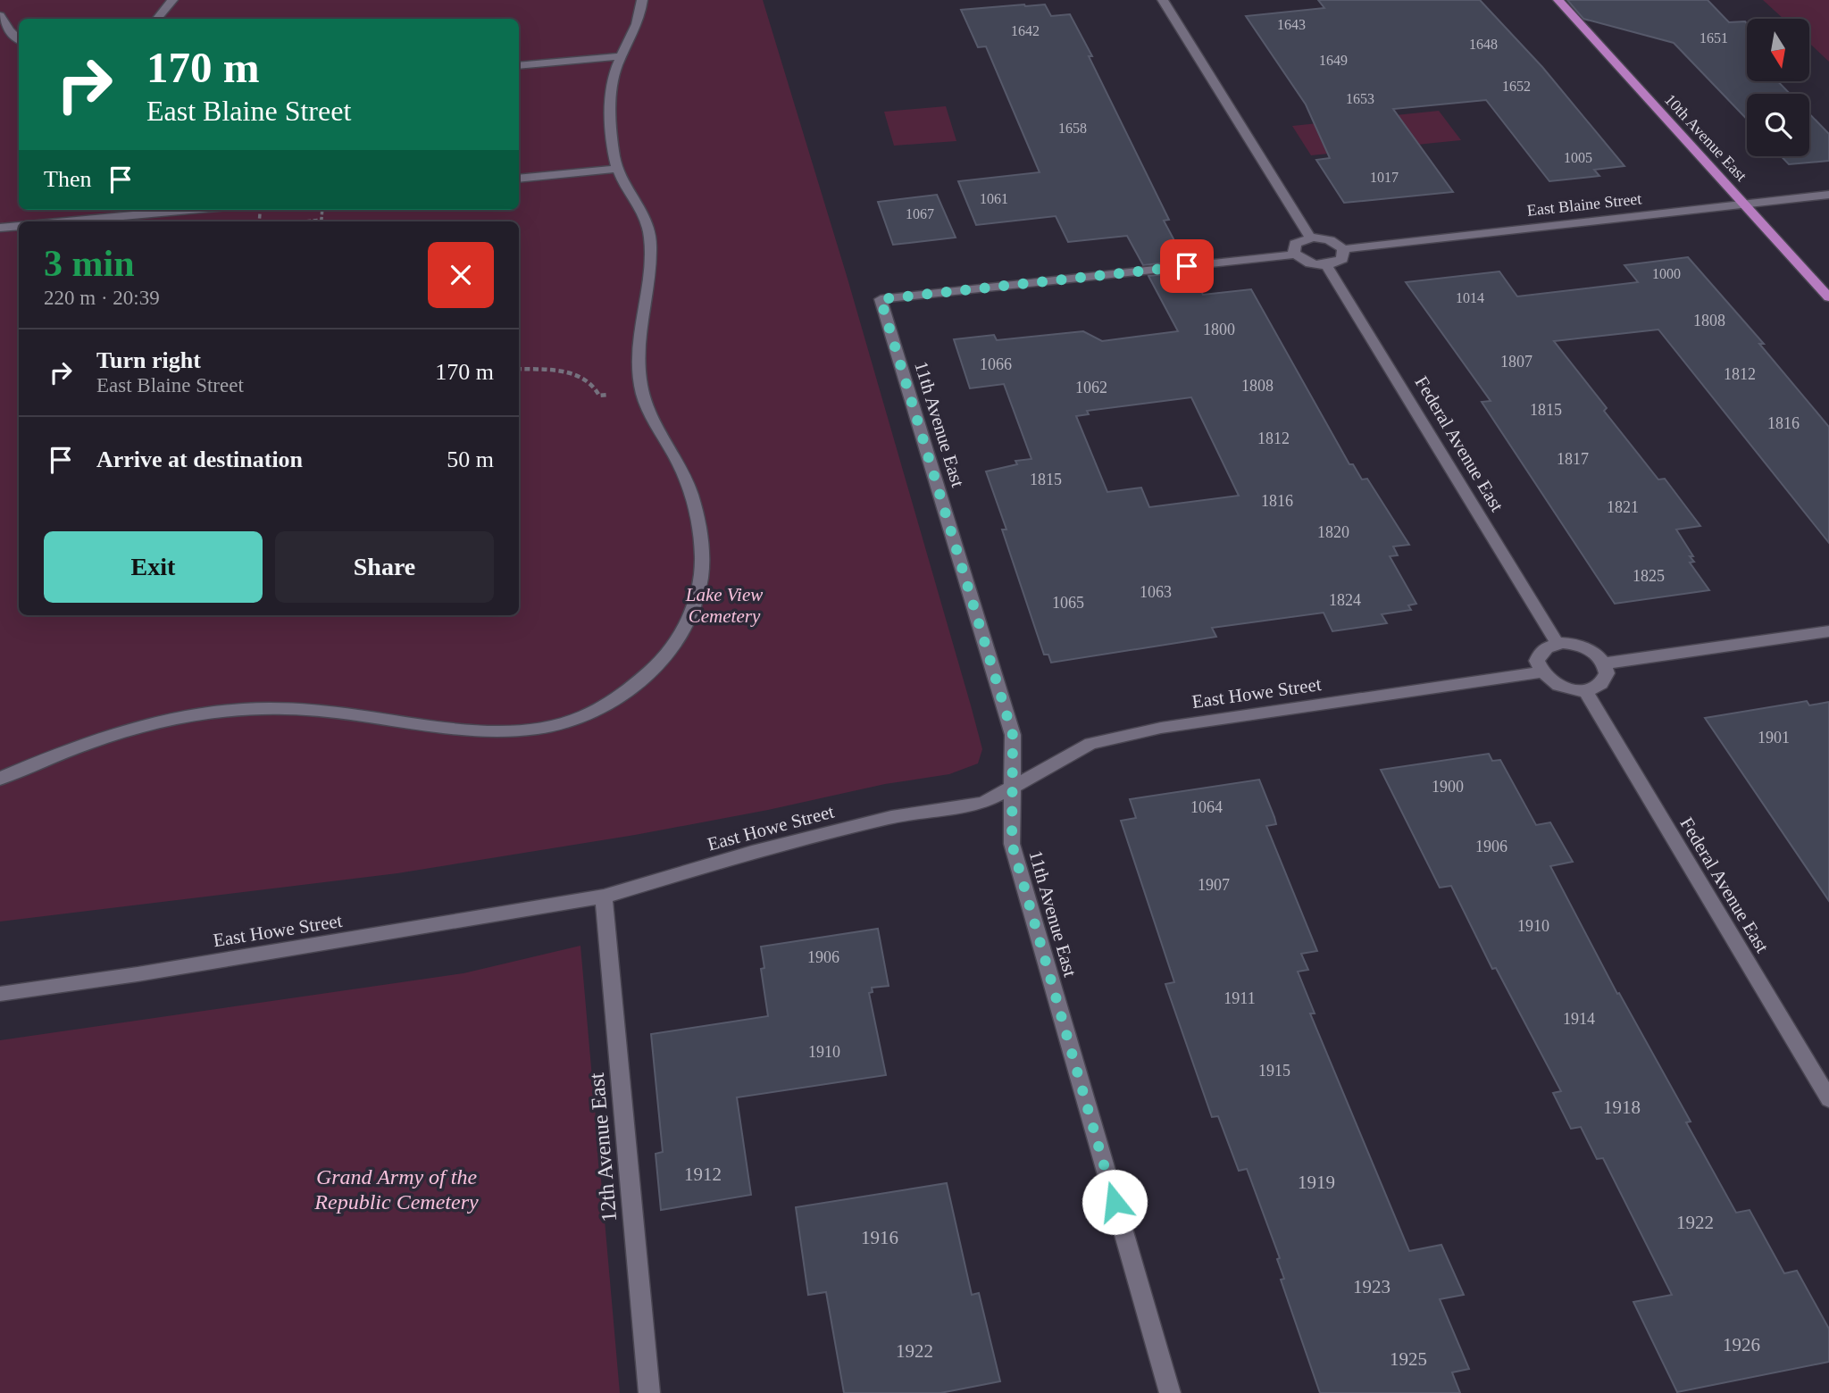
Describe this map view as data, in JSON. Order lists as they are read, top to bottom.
{
  "streets": {
    "main road": ["10th Avenue East"],
    "street": [
      "East Blaine Street",
      "11th Avenue East",
      "Federal Avenue East",
      "East Howe Street",
      "12th Avenue East"
    ]
  },
  "crossings": [
    ["10th Avenue East", "East Blaine Street"],
    ["11th Avenue East", "East Howe Street"],
    ["Federal Avenue East", "East Howe Street"],
    ["East Howe Street", "12th Avenue East"]
  ],
  "parks": ["Lake View Cemetery", "Grand Army of the Republic Cemetery"],
  "house_numbers": [
    "1643",
    "1642",
    "1651",
    "1648",
    "1649",
    "1652",
    "1653",
    "1658",
    "1005",
    "1017",
    "1061",
    "1067",
    "1000",
    "1014",
    "1808",
    "1800",
    "1807",
    "1066",
    "1812",
    "1808",
    "1062",
    "1815",
    "1816",
    "1812",
    "1817",
    "1815",
    "1816",
    "1821",
    "1820",
    "1825",
    "1063",
    "1824",
    "1065",
    "1901",
    "1900",
    "1064",
    "1906",
    "1907",
    "1910",
    "1906",
    "1911",
    "1914",
    "1910",
    "1915",
    "1918",
    "1912",
    "1919",
    "1922",
    "1916",
    "1923",
    "1926",
    "1922",
    "1925"
  ],
  "north": "bottom",
  "page": {
    "turn": ["170 m", "East Blaine Street"],
    "then": "Then",
    "heading": ["3 min", "220 m · 20:39"],
    "list": [
      {
        "name": "Turn right",
        "note": "East Blaine Street",
        "value": "170 m"
      },
      {
        "name": "Arrive at destination",
        "value": "50 m"
      }
    ],
    "buttons": ["Exit", "Share"]
  }
}
